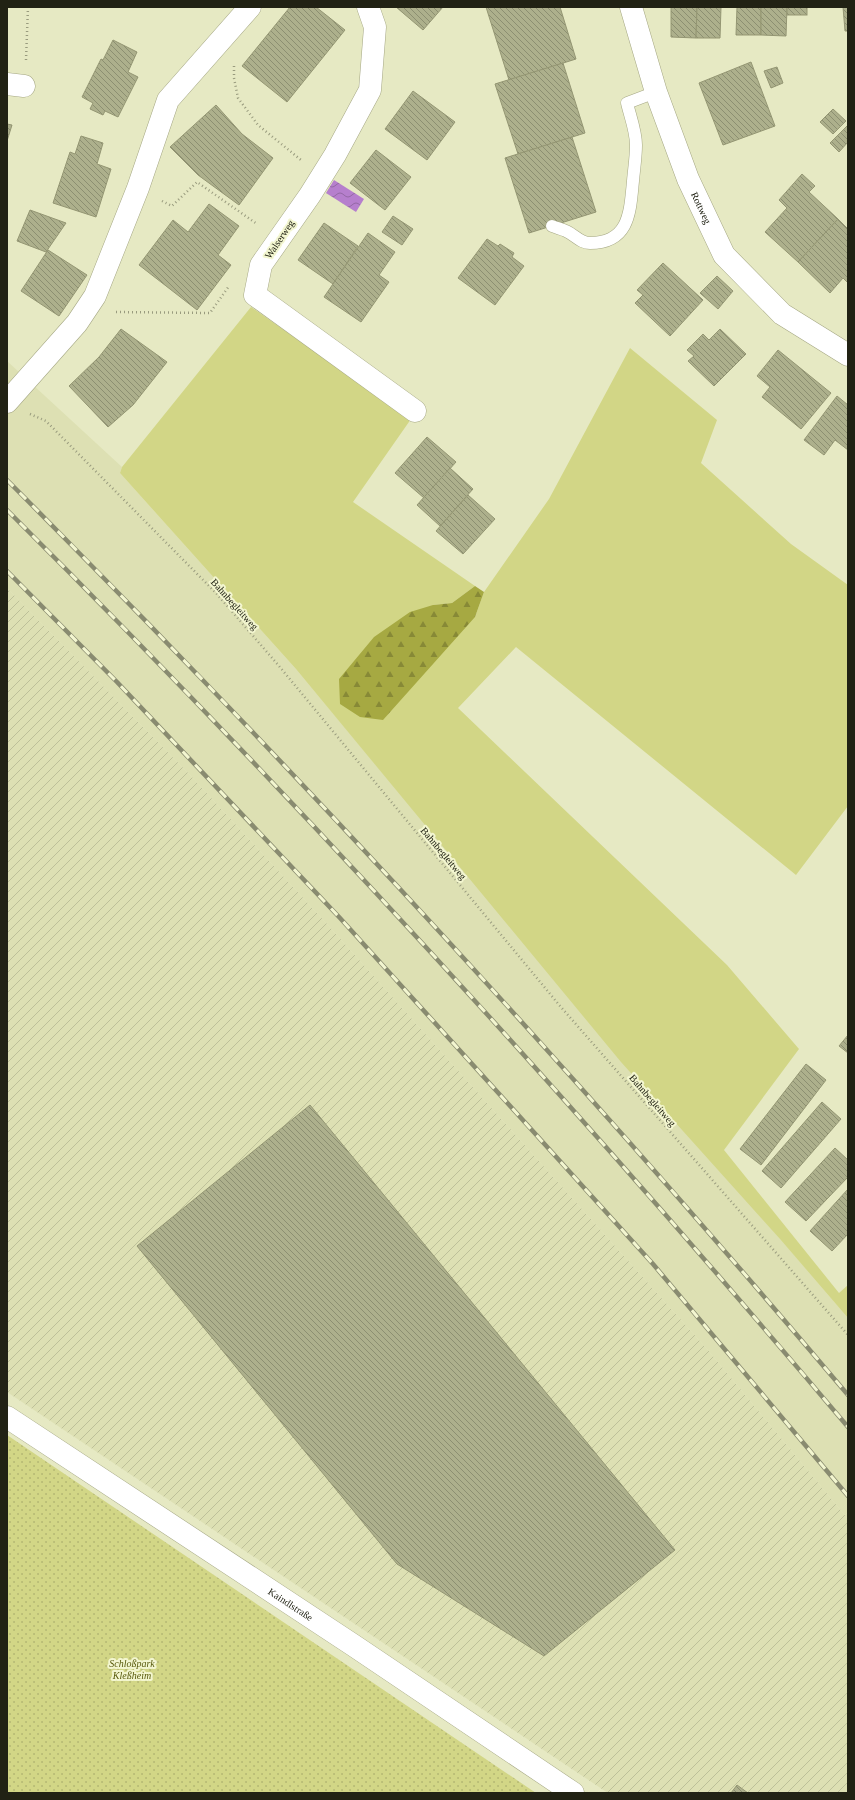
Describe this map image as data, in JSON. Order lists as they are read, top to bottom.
{
  "streets": {
    "street": ["Rottweg", "Walserweg", "Kaindlstraße"],
    "path": ["Bahnbegleitweg"]
  },
  "parks": ["Schloßpark Kleßheim"]
}
